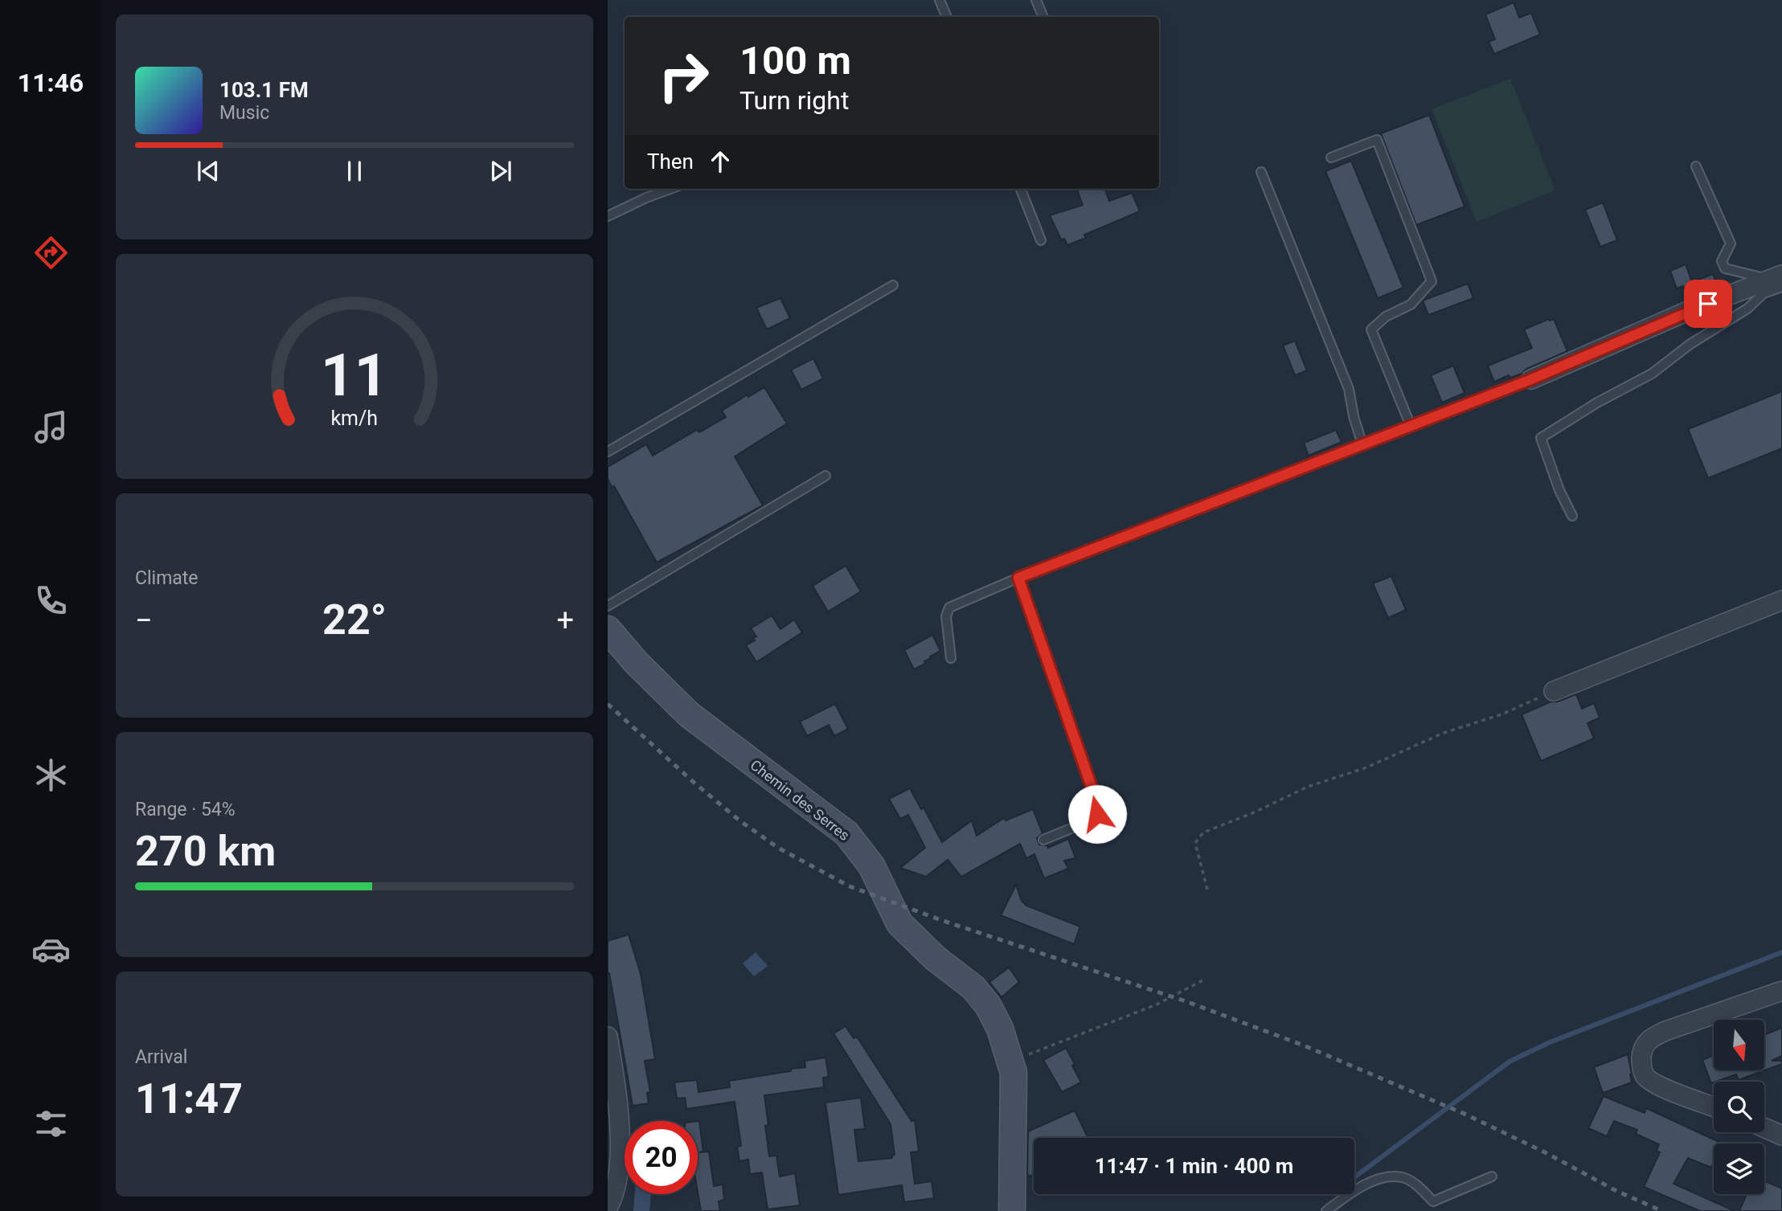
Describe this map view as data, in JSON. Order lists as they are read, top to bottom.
{
  "streets": {
    "street": ["Chemin des Serres"]
  },
  "north": "bottom",
  "page": {
    "tabs": "11:46",
    "turn": ["100 m", "Turn right"],
    "song": ["103.1 FM", "Music"],
    "then": "Then",
    "tile": [
      "Climate",
      ["Range · 54%", "270 km"],
      ["Arrival", "11:47"]
    ],
    "heat": ["−", "22°", "+"],
    "limit": "20",
    "trip": "11:47 · 1 min · 400 m",
    "gauge": ["11", "km/h"]
  }
}
